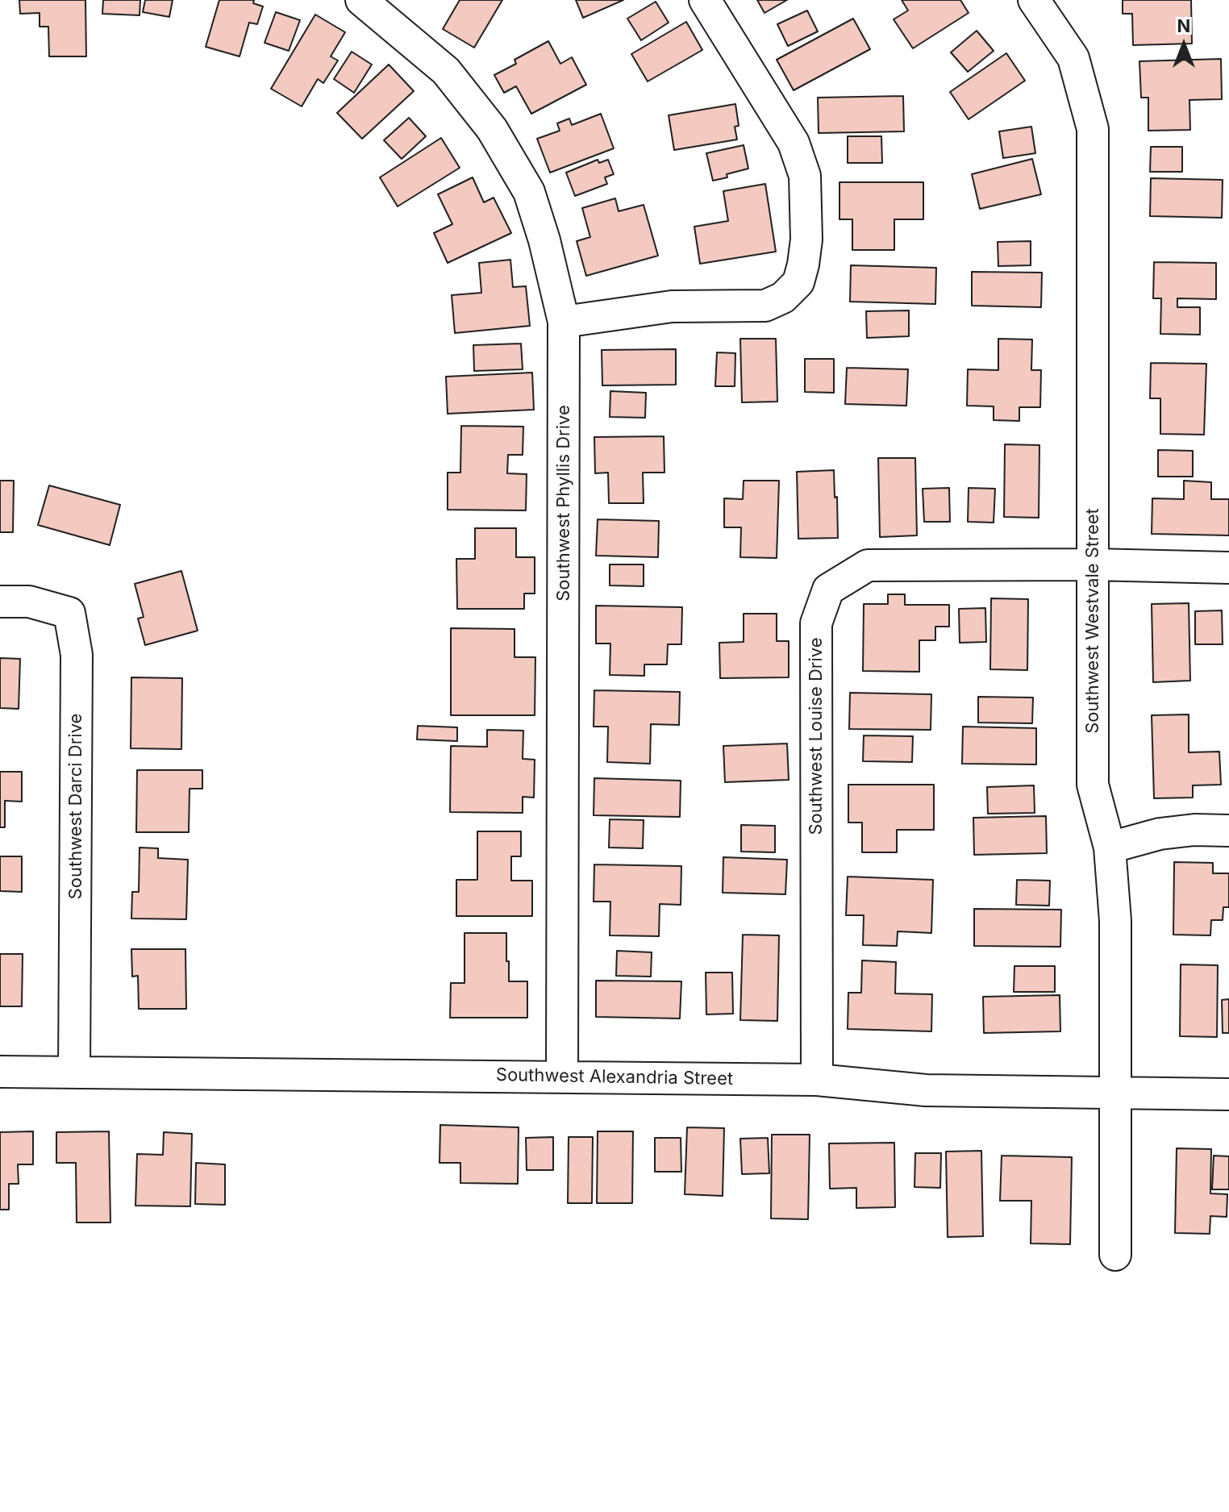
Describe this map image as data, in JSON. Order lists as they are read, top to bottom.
{
  "streets": {
    "street": [
      "Southwest Phyllis Drive",
      "Southwest Westvale Street",
      "Southwest Louise Drive",
      "Southwest Darci Drive",
      "Southwest Alexandria Street"
    ]
  },
  "crossings": [
    ["Southwest Phyllis Drive", "Southwest Alexandria Street"],
    ["Southwest Westvale Street", "Southwest Louise Drive"],
    ["Southwest Westvale Street", "Southwest Alexandria Street"],
    ["Southwest Louise Drive", "Southwest Alexandria Street"],
    ["Southwest Darci Drive", "Southwest Alexandria Street"]
  ],
  "north": "top"
}
